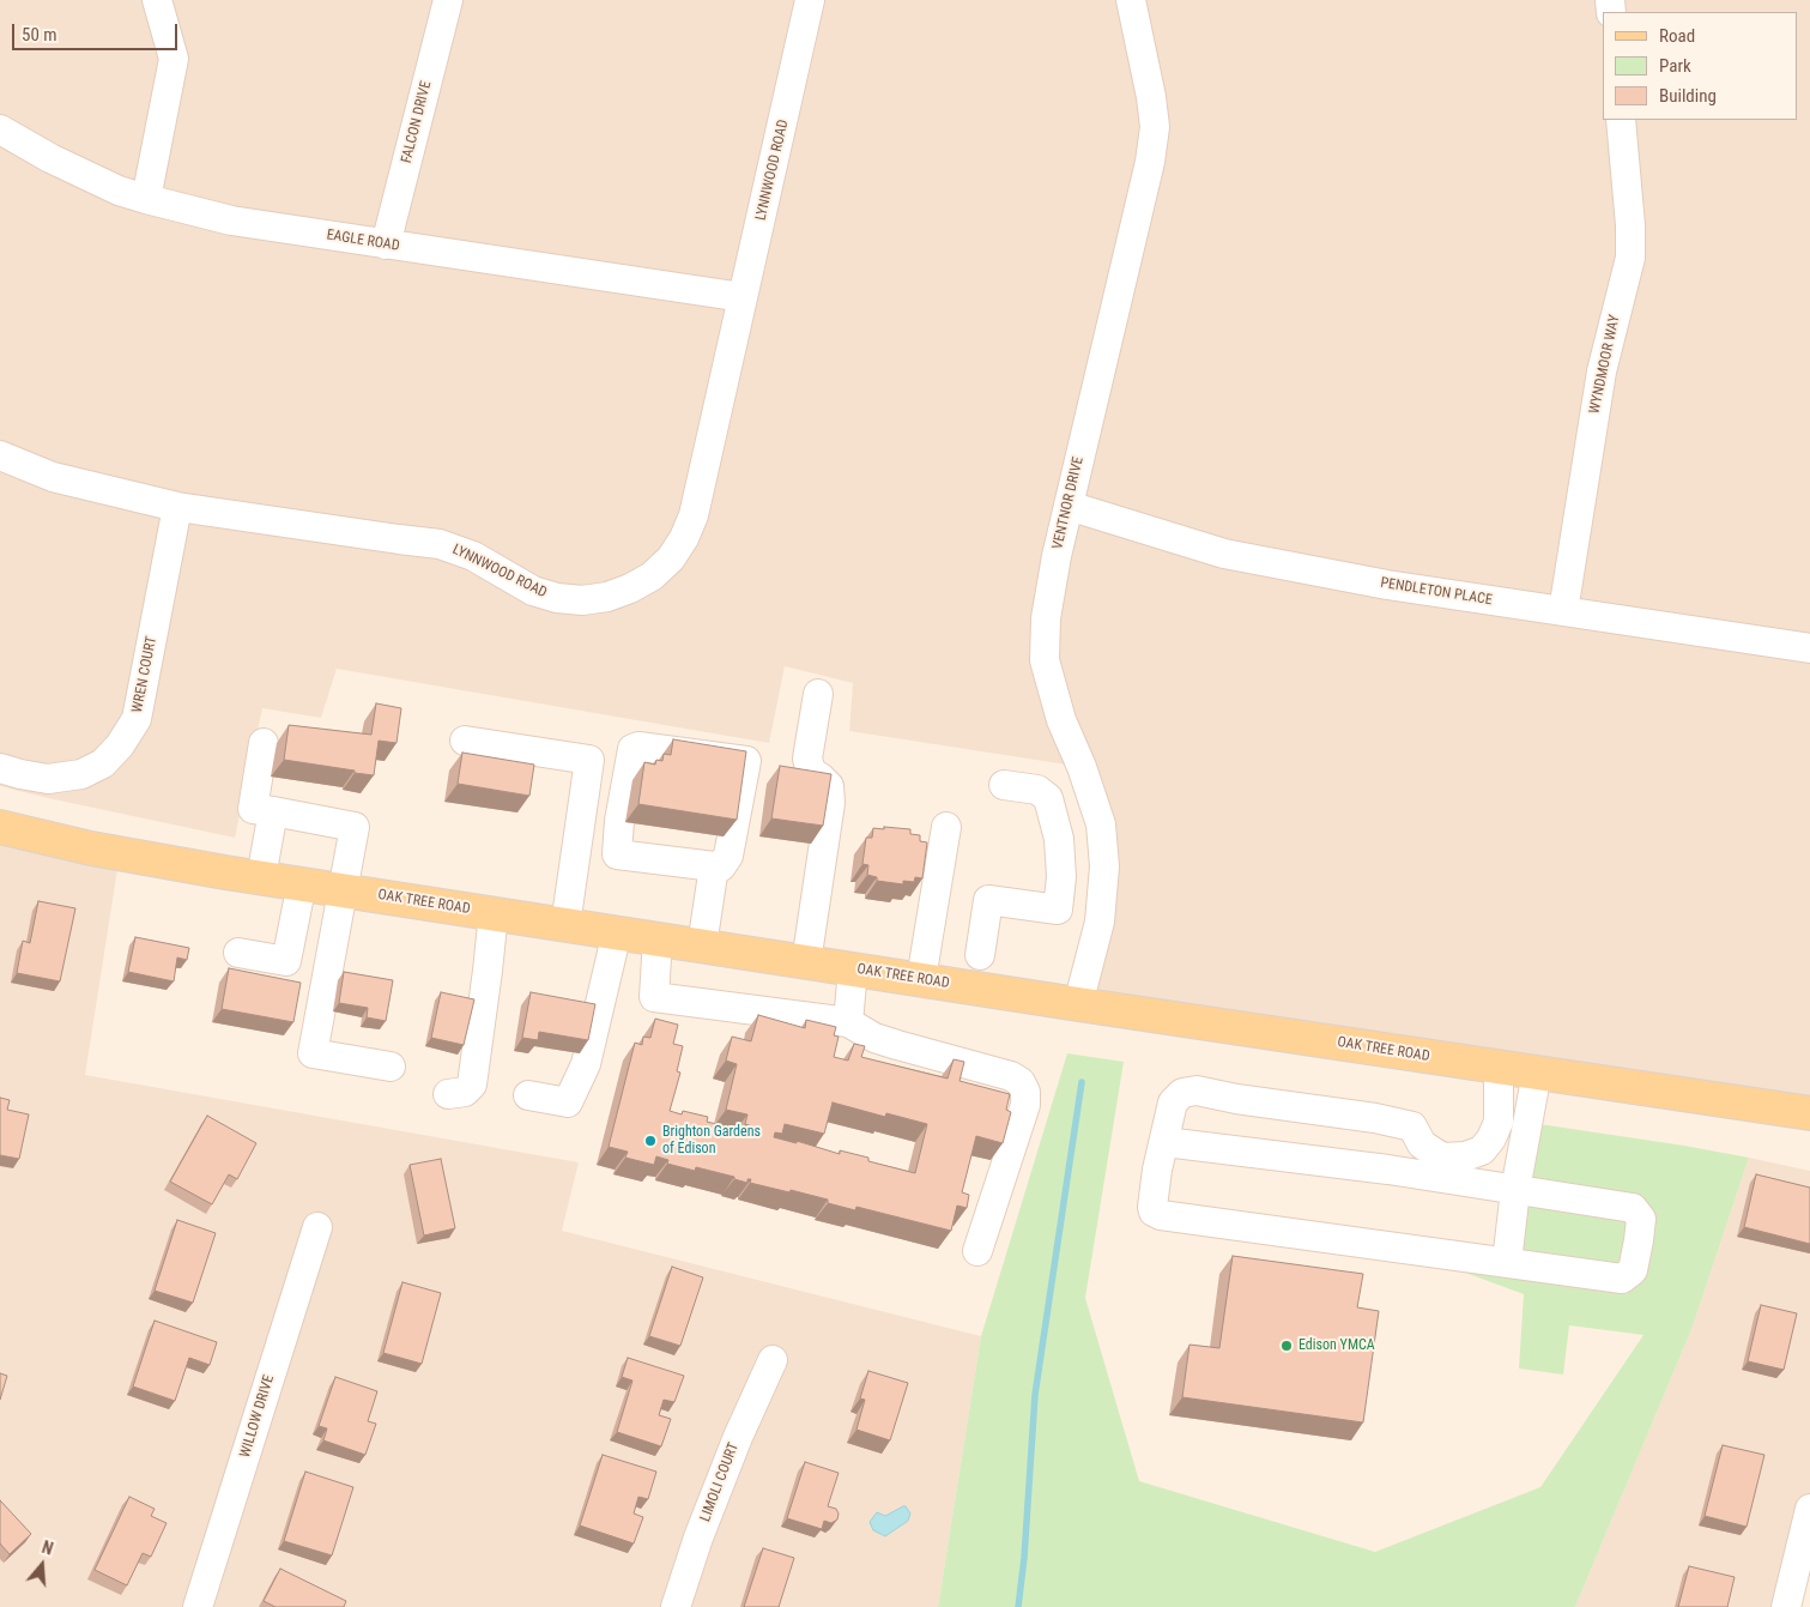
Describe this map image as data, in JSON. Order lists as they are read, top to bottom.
{
  "streets": {
    "main road": ["OAK TREE ROAD"],
    "street": [
      "FALCON DRIVE",
      "LYNNWOOD ROAD",
      "EAGLE ROAD",
      "WYNDMOOR WAY",
      "VENTNOR DRIVE",
      "PENDLETON PLACE",
      "WREN COURT",
      "WILLOW DRIVE",
      "LIMOLI COURT"
    ]
  },
  "crossings": [
    ["FALCON DRIVE", "EAGLE ROAD"],
    ["LYNNWOOD ROAD", "EAGLE ROAD"],
    ["LYNNWOOD ROAD", "WREN COURT"],
    ["WYNDMOOR WAY", "PENDLETON PLACE"],
    ["VENTNOR DRIVE", "PENDLETON PLACE"],
    ["VENTNOR DRIVE", "OAK TREE ROAD"]
  ],
  "places": ["Brighton Gardens of Edison", "Edison YMCA"],
  "legend": ["Road", "Park", "Building"],
  "scale_bar": "50 m",
  "north": "top"
}
